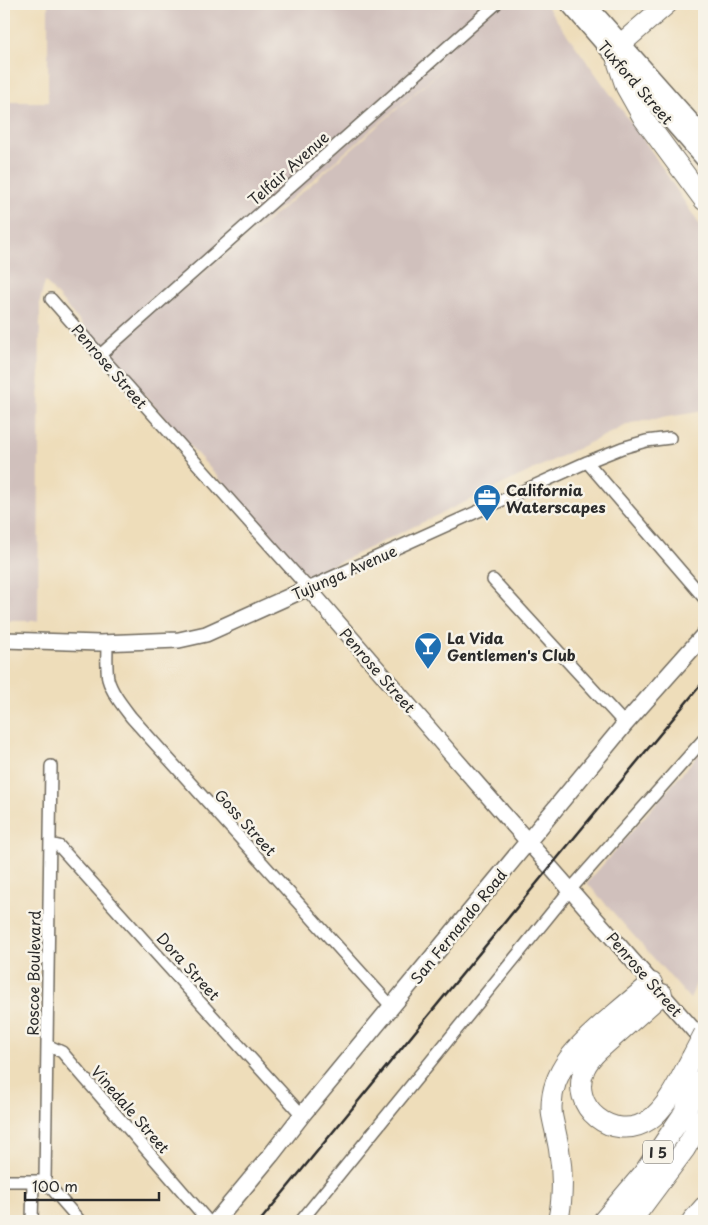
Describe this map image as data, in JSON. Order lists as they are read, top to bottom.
{
  "streets": {
    "highway": ["I 5"],
    "main road": ["Tuxford Street", "San Fernando Road"],
    "street": [
      "Telfair Avenue",
      "Penrose Street",
      "Tujunga Avenue",
      "Goss Street",
      "Dora Street",
      "Roscoe Boulevard",
      "Vinedale Street"
    ]
  },
  "crossings": [
    ["Telfair Avenue", "Penrose Street"],
    ["Penrose Street", "Tujunga Avenue"],
    ["Penrose Street", "San Fernando Road"],
    ["Tujunga Avenue", "Goss Street"],
    ["Goss Street", "San Fernando Road"],
    ["San Fernando Road", "Dora Street"],
    ["Dora Street", "Roscoe Boulevard"],
    ["Roscoe Boulevard", "Vinedale Street"]
  ],
  "places": {
    "office": ["California Waterscapes"],
    "bar": ["La Vida Gentlemen's Club"]
  },
  "scale_bar": "100 m"
}
